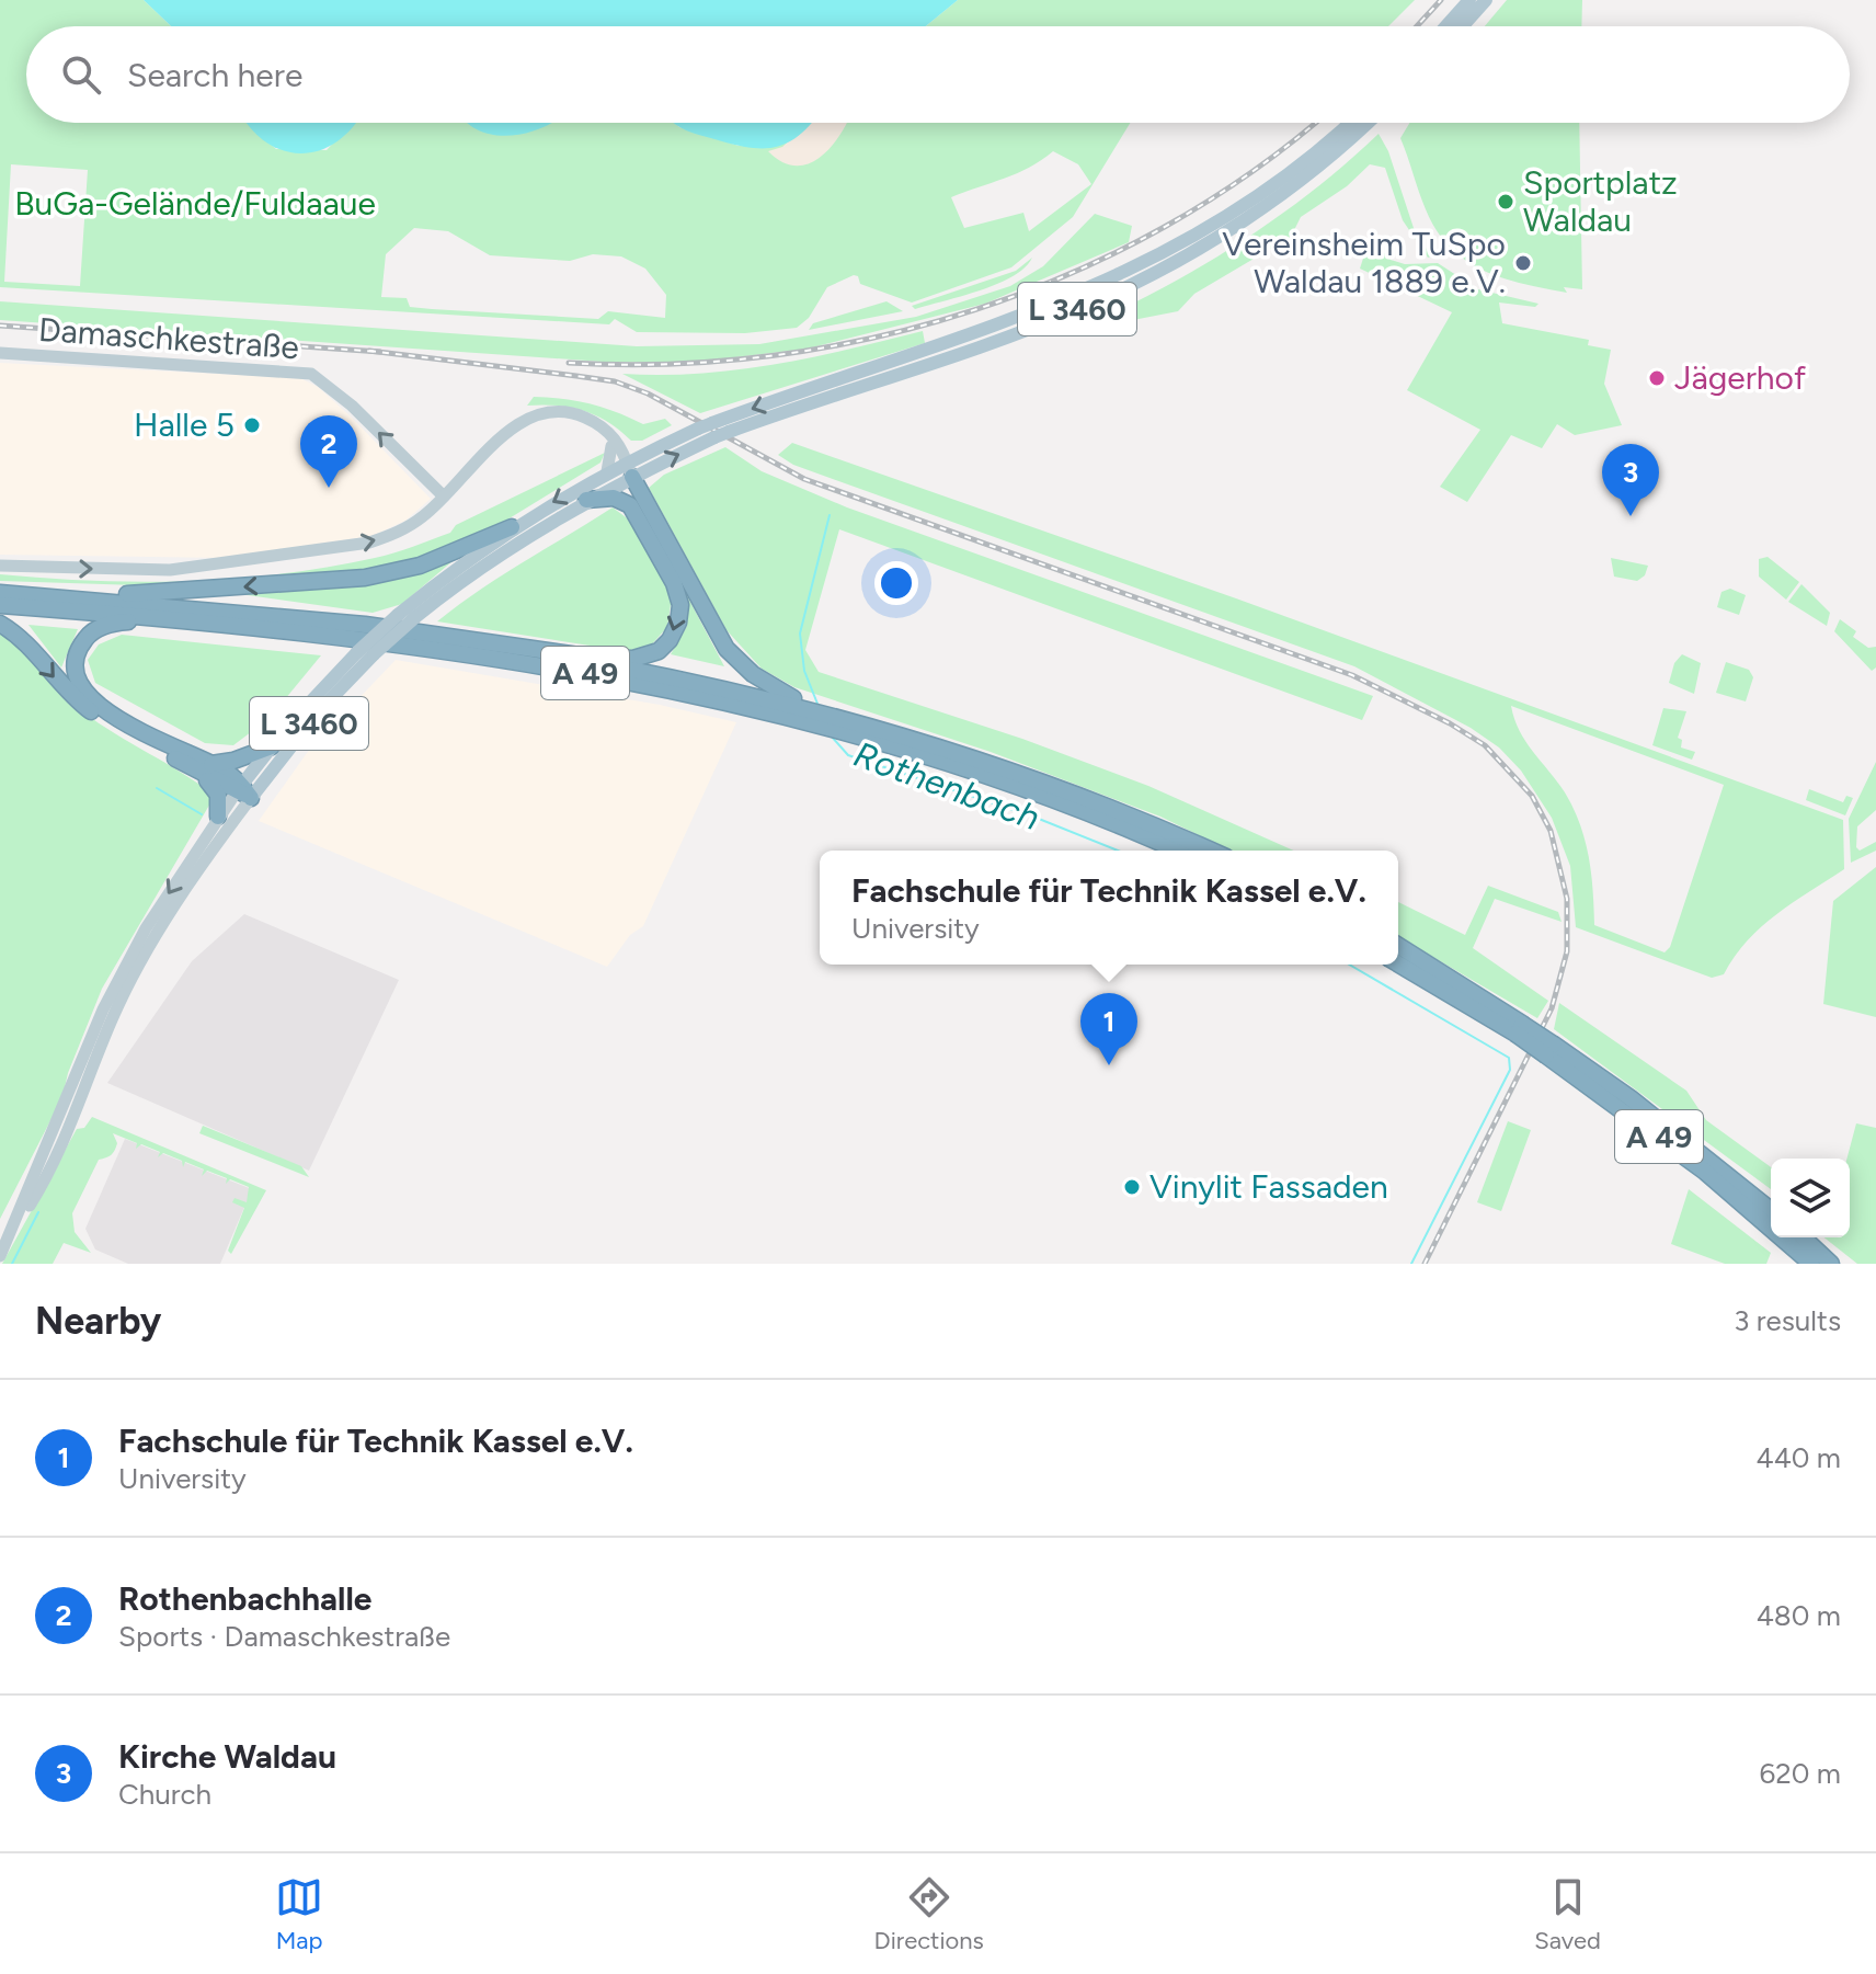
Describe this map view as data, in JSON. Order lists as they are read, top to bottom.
{
  "streets": {
    "highway": ["A 49"],
    "main road": ["L 3460"],
    "street": ["Damaschkestraße"]
  },
  "one_way": ["Damaschkestraße"],
  "water": ["Rothenbach"],
  "parks": ["BuGa-Gelände/Fuldaaue"],
  "places": [
    "Sportplatz Waldau",
    "Vereinsheim TuSpo Waldau 1889 e.V.",
    "Jägerhof",
    "Halle 5",
    "Vinylit Fassaden"
  ],
  "page": {
    "search": "Search here",
    "pins": ["2", "3", "1"],
    "popup": ["Fachschule für Technik Kassel e.V.", "University"],
    "heading": ["Nearby", "3 results"],
    "list": [
      {
        "mark": "1",
        "name": "Fachschule für Technik Kassel e.V.",
        "note": "University",
        "value": "440 m"
      },
      {
        "mark": "2",
        "name": "Rothenbachhalle",
        "note": "Sports · Damaschkestraße",
        "value": "480 m"
      },
      {
        "mark": "3",
        "name": "Kirche Waldau",
        "note": "Church",
        "value": "620 m"
      }
    ],
    "nav": ["Map", "Directions", "Saved"]
  }
}
